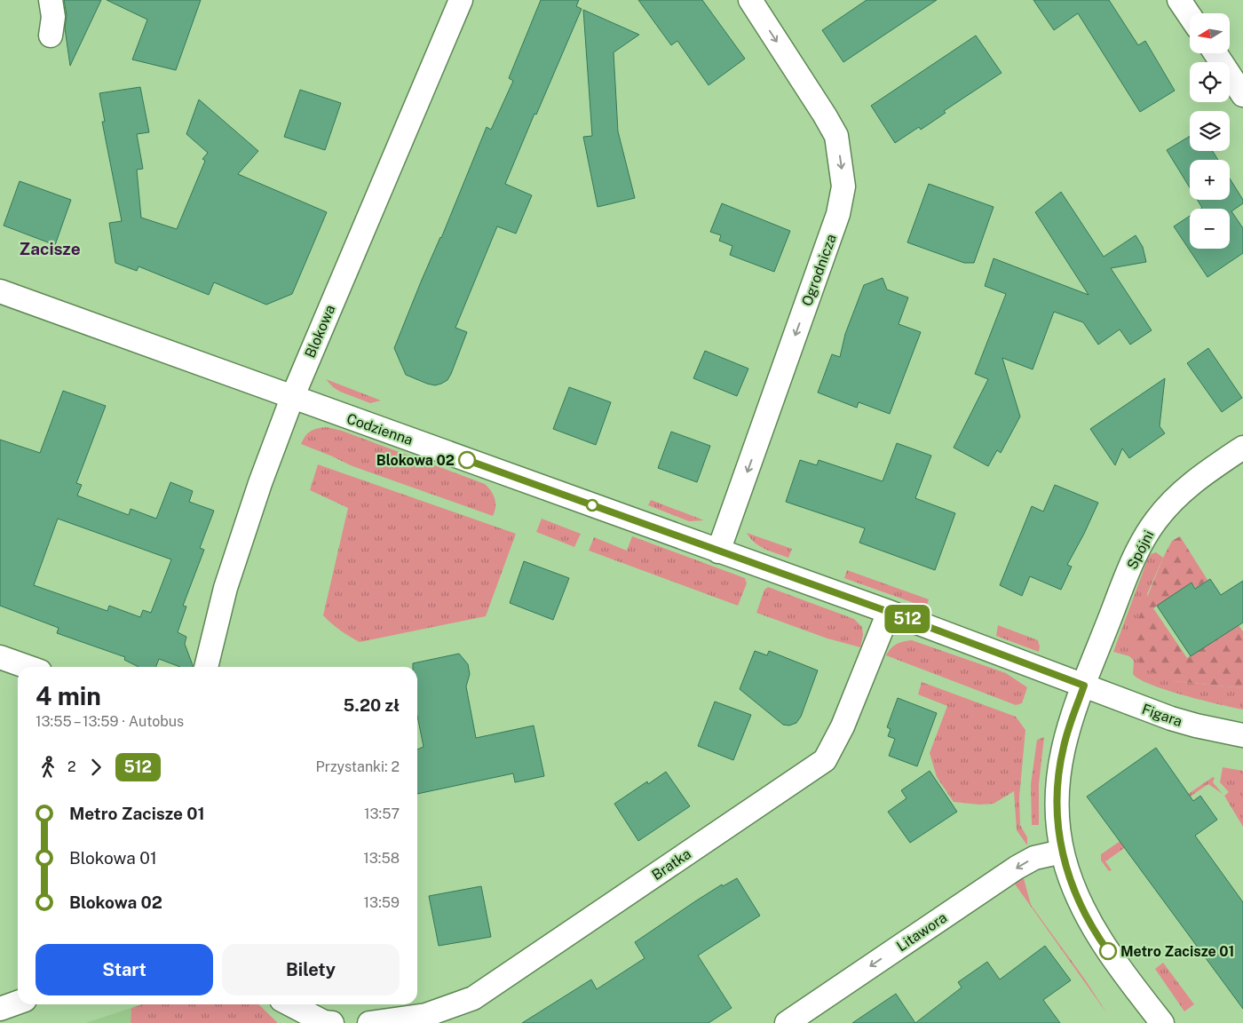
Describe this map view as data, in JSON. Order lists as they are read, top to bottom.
{
  "streets": {
    "street": [
      "Ogrodnicza",
      "Blokowa",
      "Codzienna",
      "Spójni",
      "Figara",
      "Bratka",
      "Litawora"
    ]
  },
  "crossings": [
    ["Ogrodnicza", "Codzienna"],
    ["Blokowa", "Codzienna"],
    ["Codzienna", "Spójni"],
    ["Codzienna", "Figara"],
    ["Codzienna", "Bratka"],
    ["Spójni", "Figara"],
    ["Spójni", "Litawora"]
  ],
  "one_way": ["Ogrodnicza", "Litawora"],
  "districts": ["Zacisze"],
  "places": ["Blokowa 02", "Metro Zacisze 01"],
  "lines": ["bus line 512"],
  "north": "left",
  "page": {
    "on_map": "512",
    "map_buttons": ["+", "−"],
    "heading": ["4 min", "13:55 – 13:59 · Autobus", "5.20 zł"],
    "legs": ["2", "512", "Przystanki: 2"],
    "list": [
      {
        "name": "Metro Zacisze 01",
        "value": "13:57"
      },
      {
        "name": "Blokowa 01",
        "value": "13:58"
      },
      {
        "name": "Blokowa 02",
        "value": "13:59"
      }
    ],
    "buttons": ["Start", "Bilety"]
  }
}
